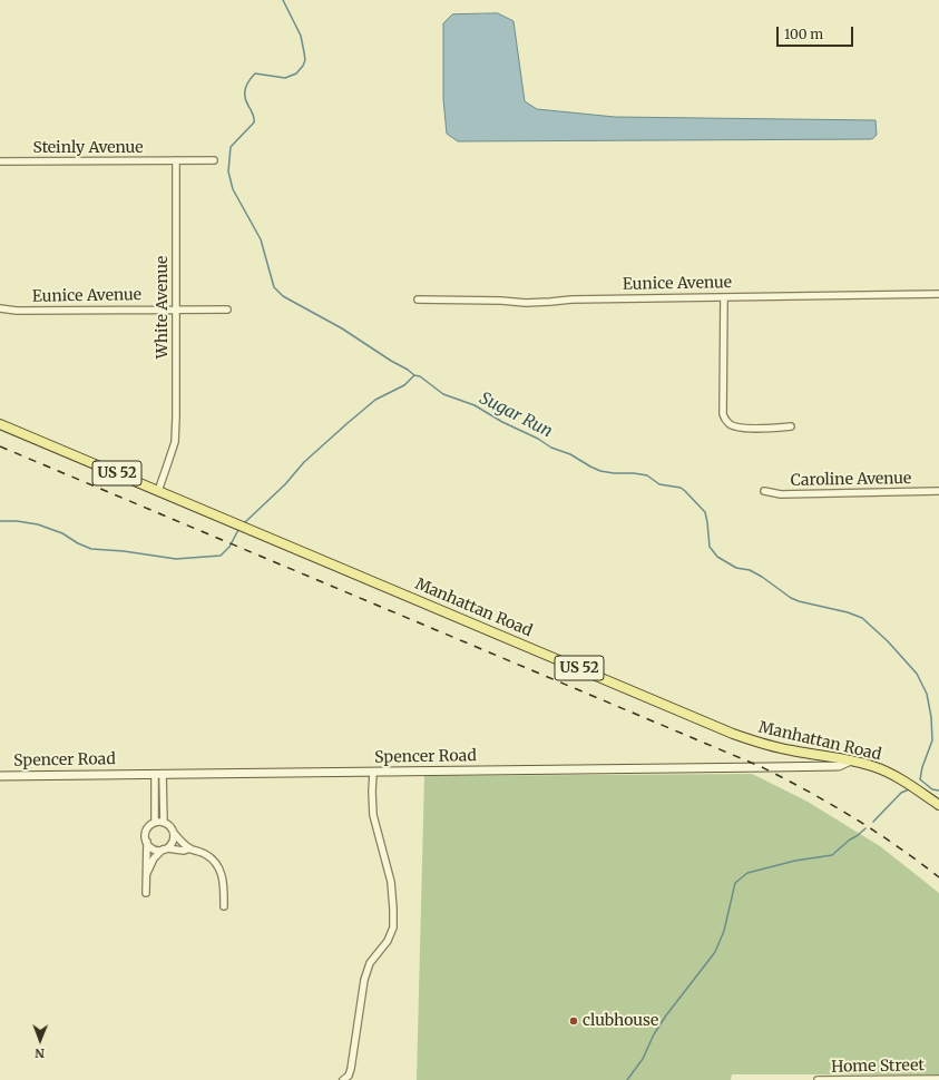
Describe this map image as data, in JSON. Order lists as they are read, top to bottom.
{
  "streets": {
    "main road": ["US 52", "Manhattan Road"],
    "street": [
      "Steinly Avenue",
      "Eunice Avenue",
      "White Avenue",
      "Caroline Avenue",
      "Spencer Road",
      "Home Street"
    ]
  },
  "crossings": [
    ["Steinly Avenue", "White Avenue"],
    ["Eunice Avenue", "White Avenue"],
    ["White Avenue", "Manhattan Road"],
    ["Manhattan Road", "Spencer Road"]
  ],
  "water": ["Sugar Run"],
  "places": ["clubhouse"],
  "scale_bar": "100 m",
  "north": "bottom"
}
